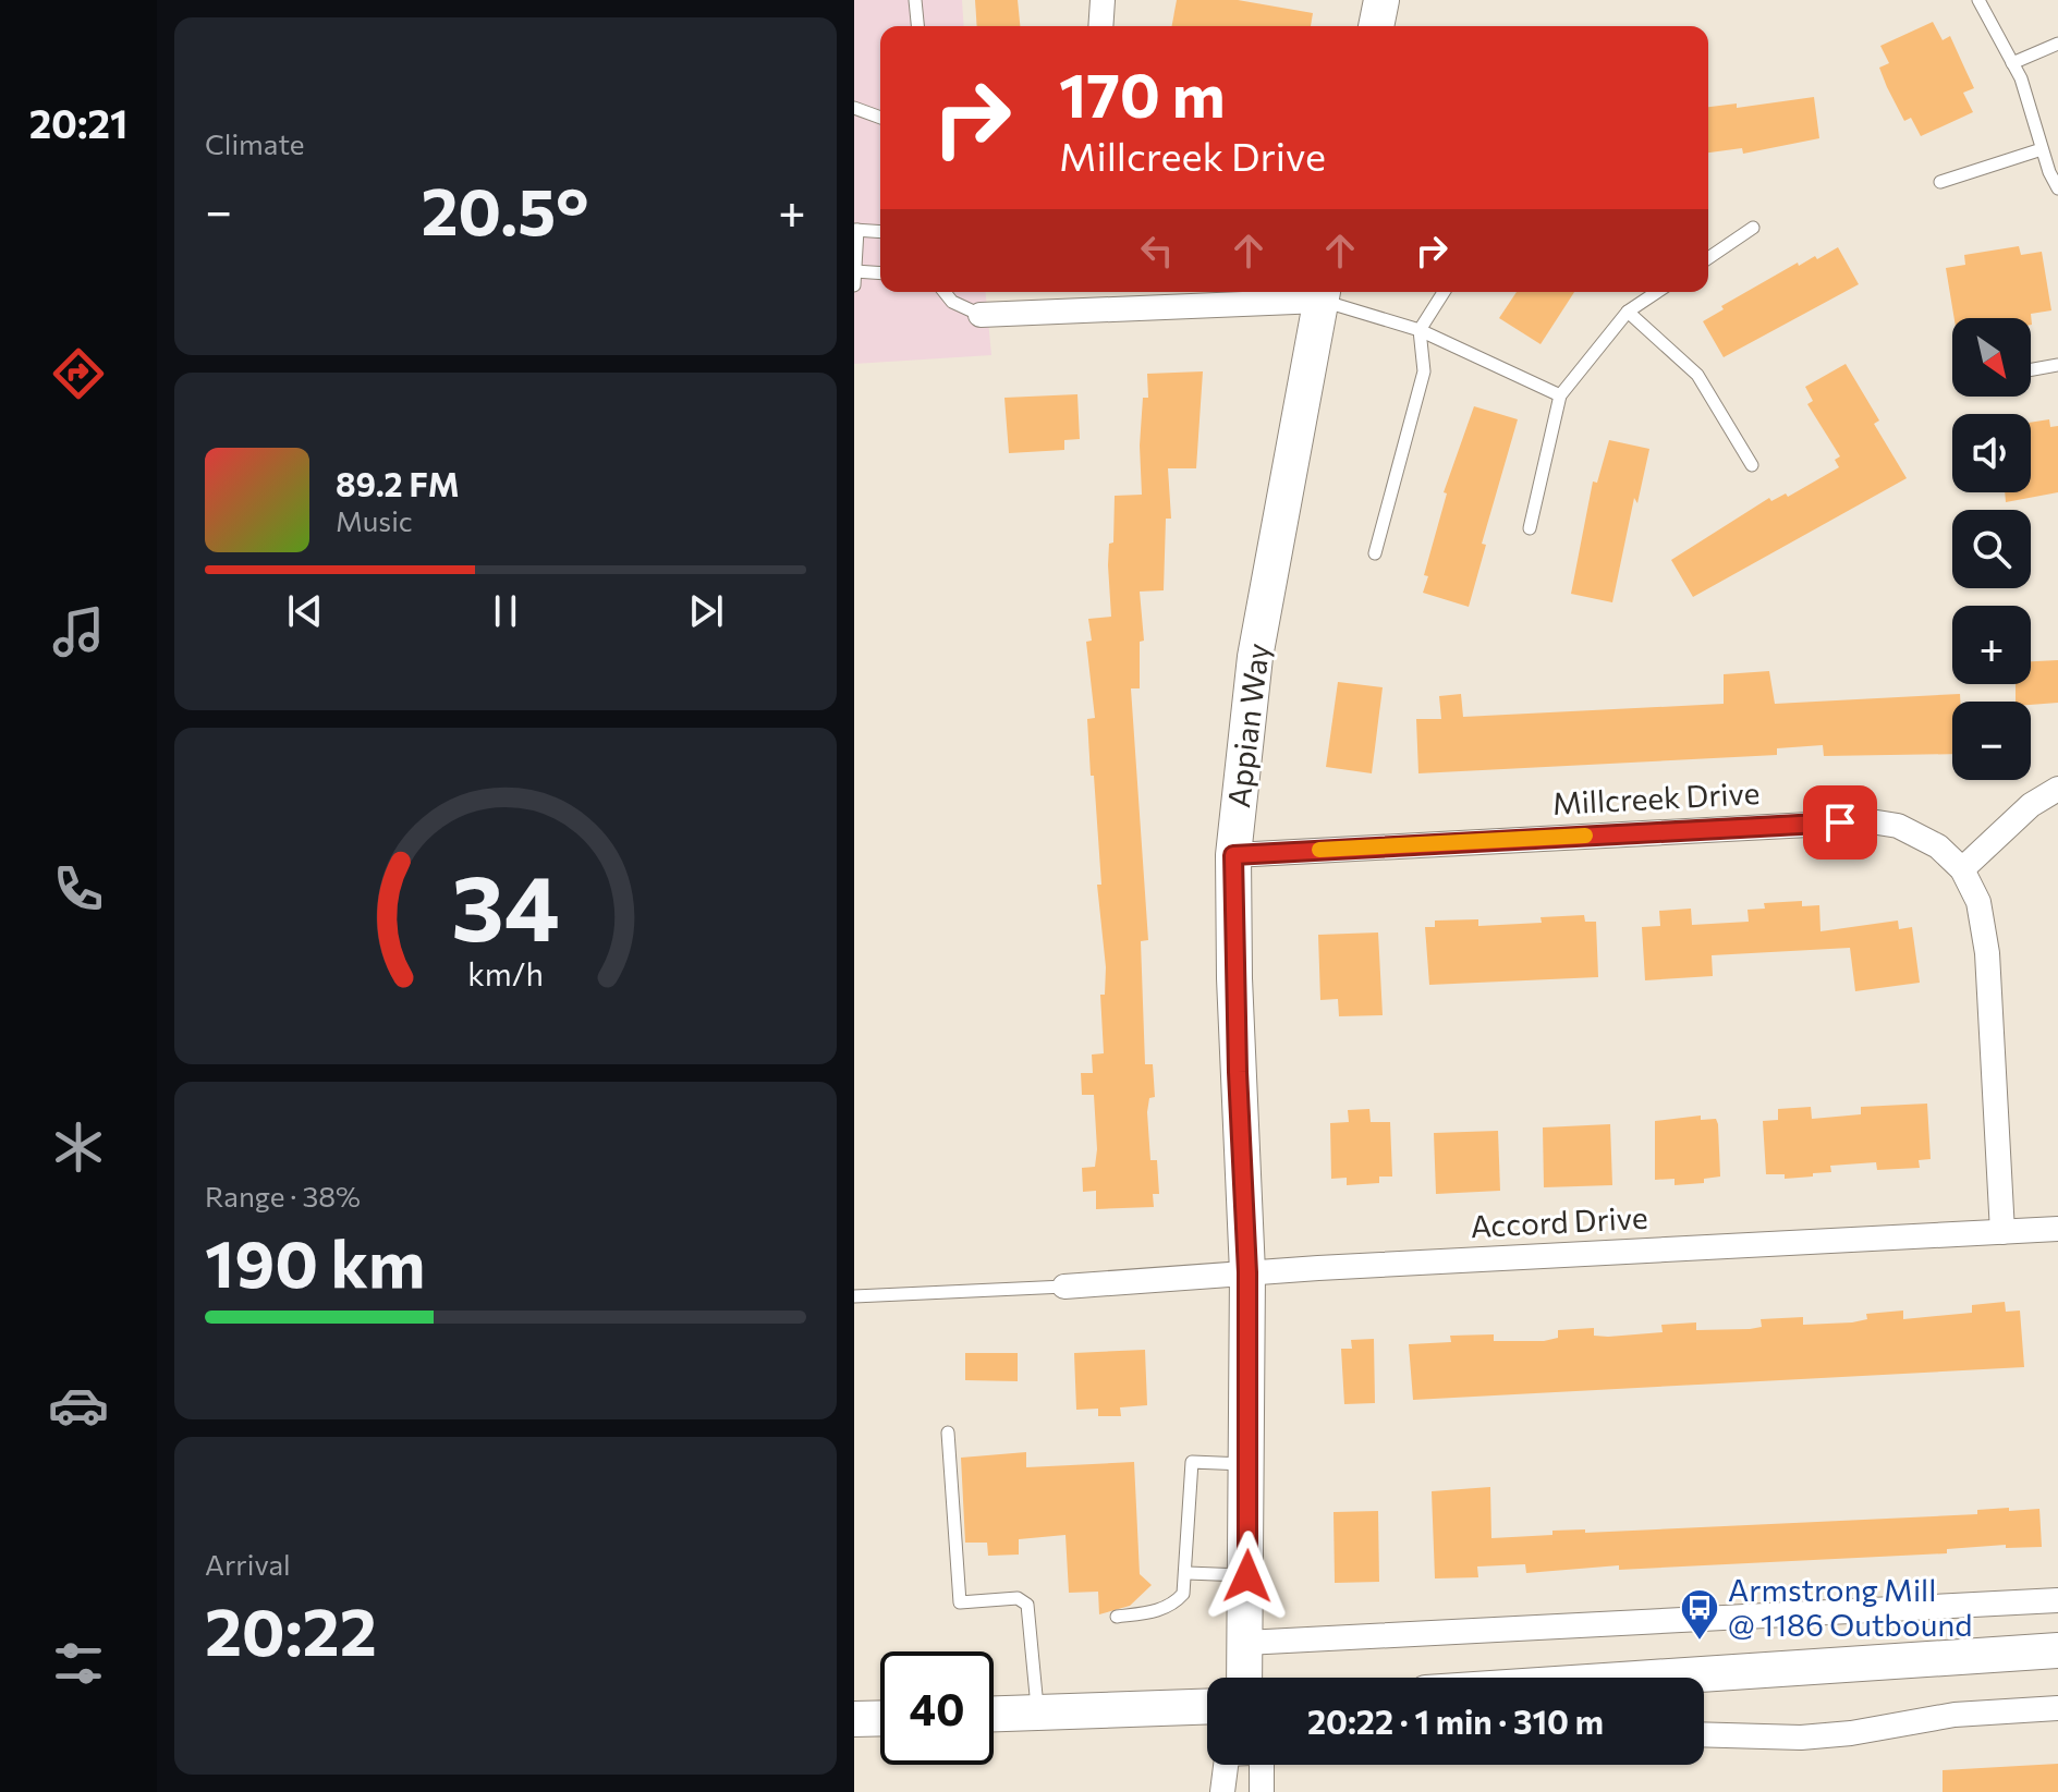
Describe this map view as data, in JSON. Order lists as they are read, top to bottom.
{
  "streets": {
    "street": ["Appian Way", "Millcreek Drive", "Accord Drive"]
  },
  "crossings": [
    ["Appian Way", "Millcreek Drive"],
    ["Appian Way", "Accord Drive"],
    ["Millcreek Drive", "Accord Drive"]
  ],
  "places": {
    "bus stop": ["Armstrong Mill @ 1186 Outbound"]
  },
  "north": "bottom right",
  "page": {
    "tabs": "20:21",
    "tile": [
      "Climate",
      ["Range · 38%", "190 km"],
      ["Arrival", "20:22"]
    ],
    "turn": ["170 m", "Millcreek Drive"],
    "heat": ["−", "20.5°", "+"],
    "map_buttons": ["+", "−"],
    "song": ["89.2 FM", "Music"],
    "limit": "40",
    "trip": "20:22 · 1 min · 310 m",
    "gauge": ["34", "km/h"]
  }
}
